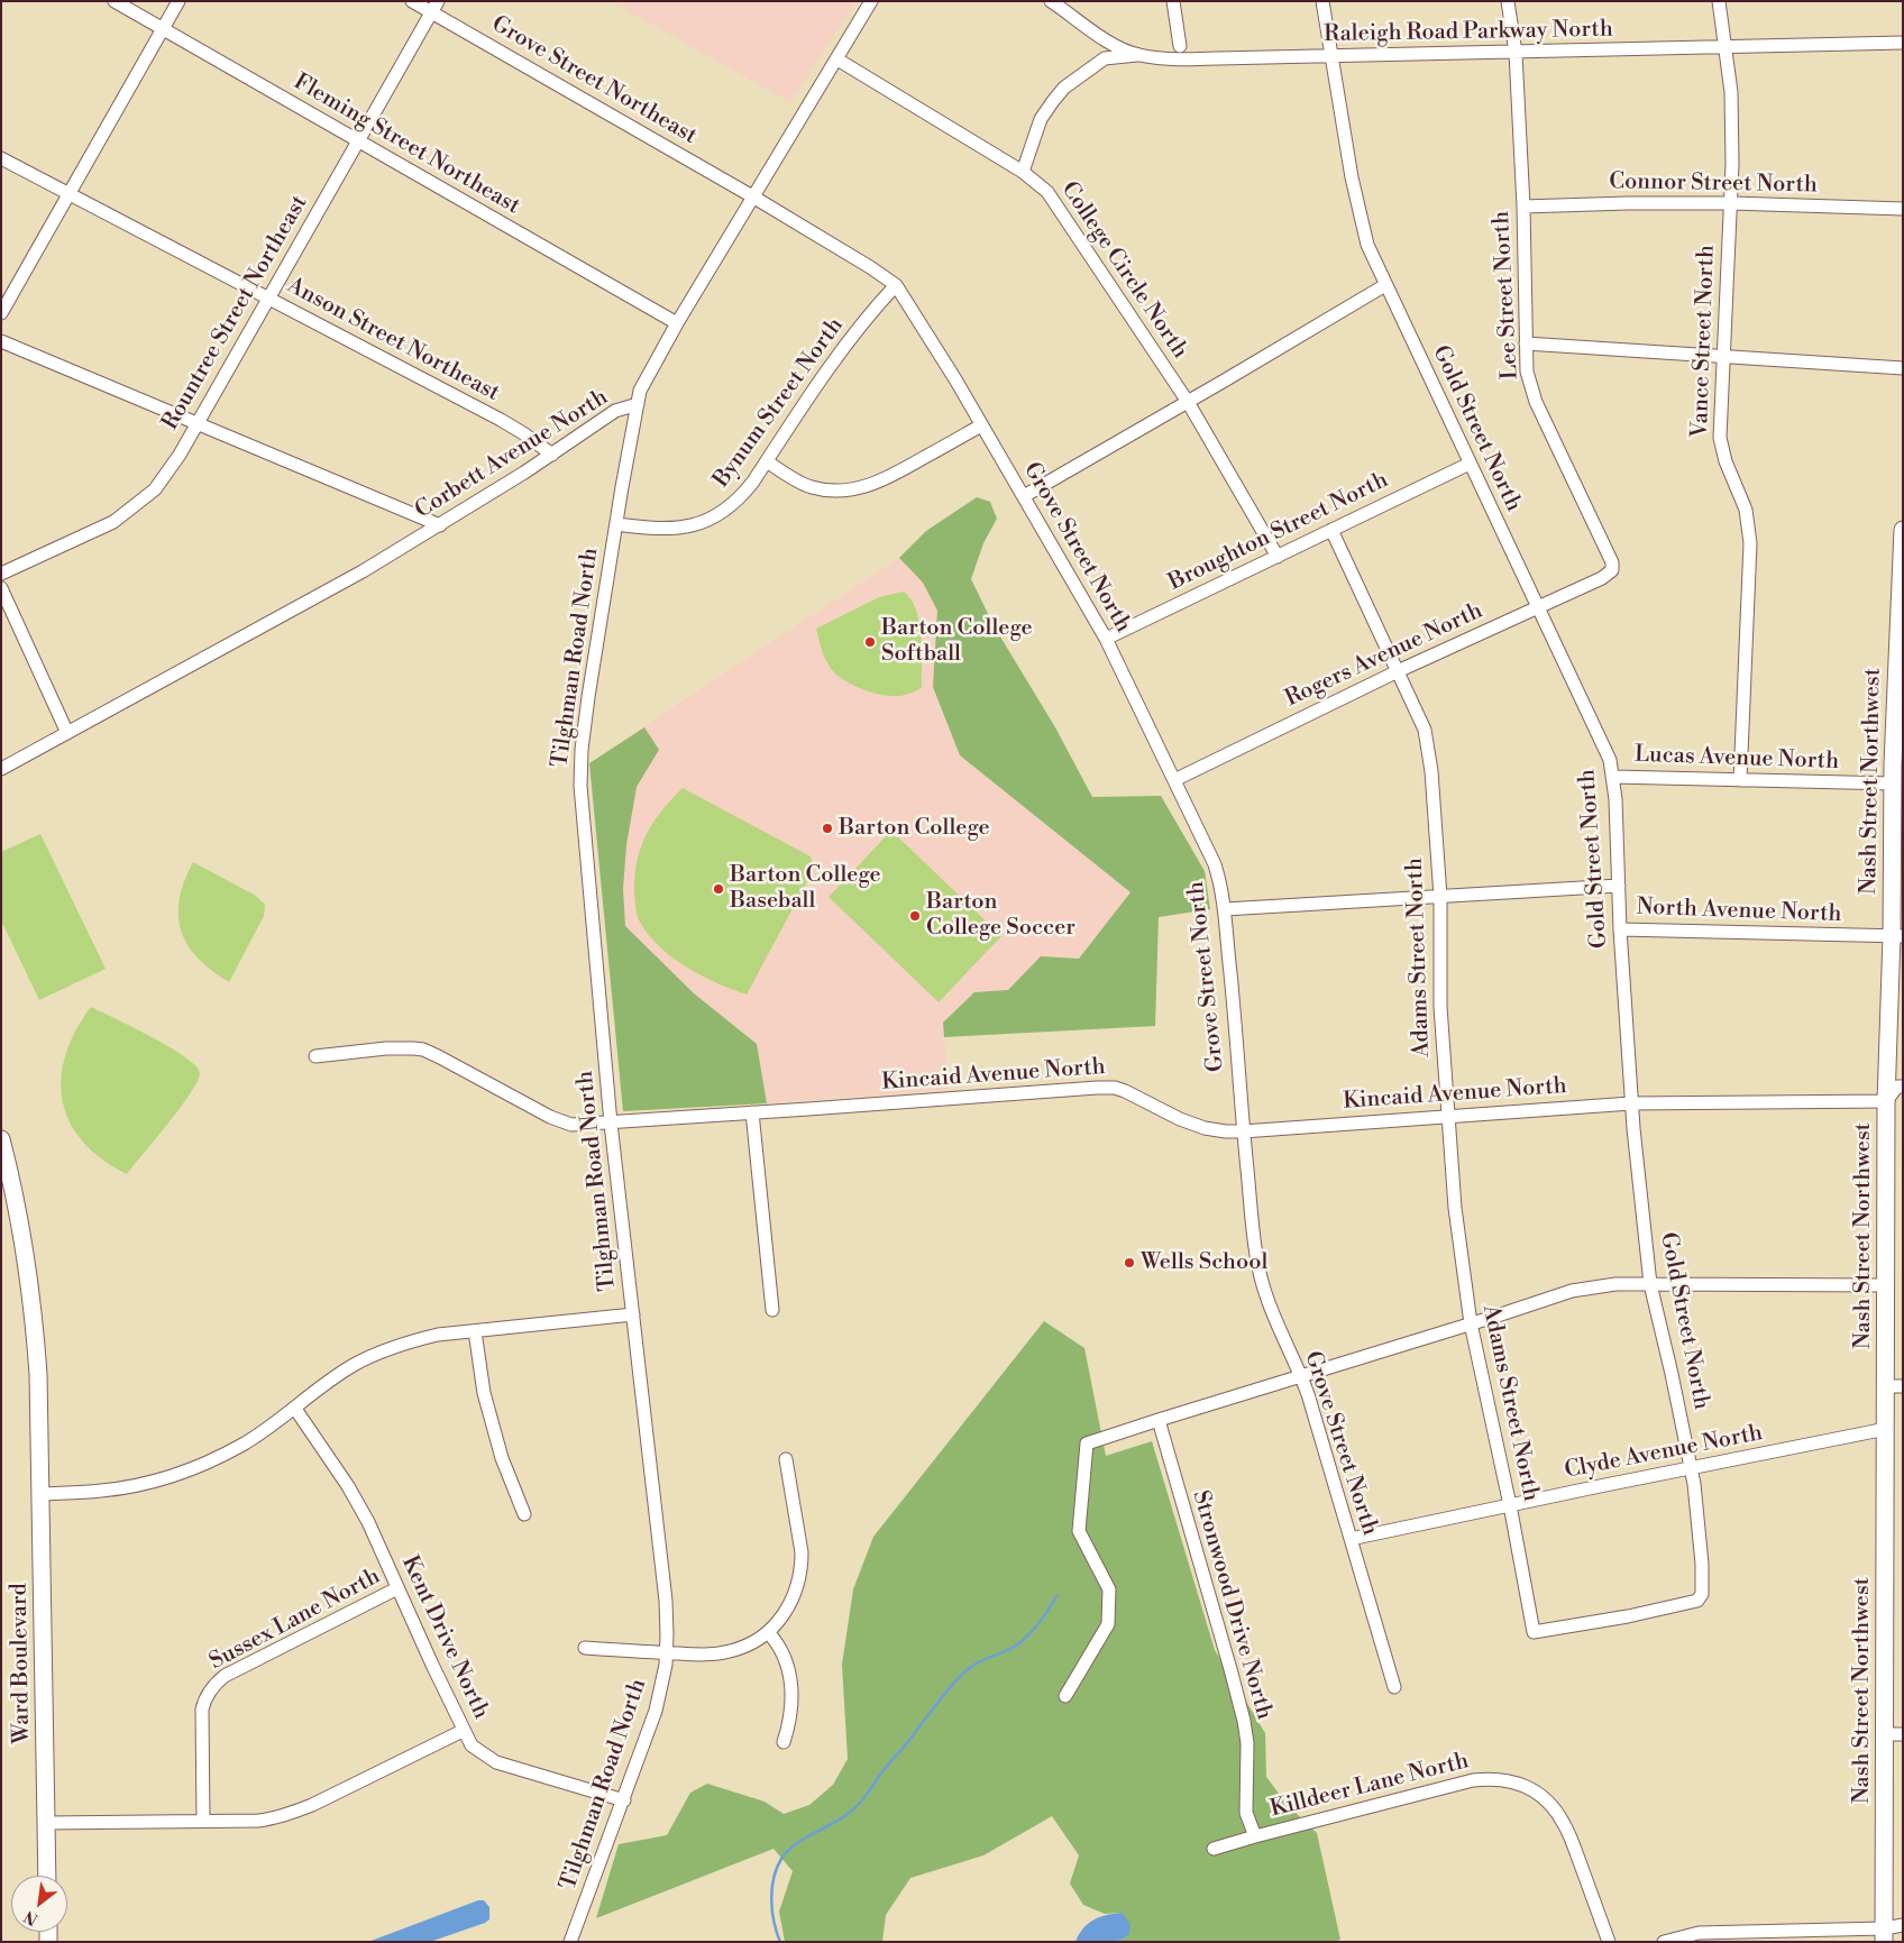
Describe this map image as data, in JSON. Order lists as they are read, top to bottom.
{
  "streets": {
    "main road": ["Nash Street Northwest", "Ward Boulevard"],
    "street": [
      "Raleigh Road Parkway North",
      "Grove Street Northeast",
      "Fleming Street Northeast",
      "Connor Street North",
      "College Circle North",
      "Lee Street North",
      "Rountree Street Northeast",
      "Anson Street Northeast",
      "Vance Street North",
      "Bynum Street North",
      "Gold Street North",
      "Corbett Avenue North",
      "Broughton Street North",
      "Grove Street North",
      "Rogers Avenue North",
      "Tilghman Road North",
      "Lucas Avenue North",
      "North Avenue North",
      "Adams Street North",
      "Kincaid Avenue North",
      "Clyde Avenue North",
      "Stronwood Drive North",
      "Sussex Lane North",
      "Kent Drive North",
      "Killdeer Lane North"
    ]
  },
  "crossings": [
    ["Raleigh Road Parkway North", "Lee Street North"],
    ["Raleigh Road Parkway North", "Vance Street North"],
    ["Raleigh Road Parkway North", "Gold Street North"],
    ["Grove Street Northeast", "Rountree Street Northeast"],
    ["Grove Street Northeast", "Corbett Avenue North"],
    ["Grove Street Northeast", "Grove Street North"],
    ["Fleming Street Northeast", "Rountree Street Northeast"],
    ["Fleming Street Northeast", "Corbett Avenue North"],
    ["Connor Street North", "Lee Street North"],
    ["Connor Street North", "Vance Street North"],
    ["College Circle North", "Corbett Avenue North"],
    ["College Circle North", "Broughton Street North"],
    ["Lee Street North", "Rogers Avenue North"],
    ["Rountree Street Northeast", "Anson Street Northeast"],
    ["Anson Street Northeast", "Corbett Avenue North"],
    ["Vance Street North", "Lucas Avenue North"],
    ["Bynum Street North", "Grove Street North"],
    ["Bynum Street North", "Tilghman Road North"],
    ["Gold Street North", "Broughton Street North"],
    ["Gold Street North", "Rogers Avenue North"],
    ["Gold Street North", "Lucas Avenue North"],
    ["Gold Street North", "North Avenue North"],
    ["Gold Street North", "Adams Street North"],
    ["Gold Street North", "Kincaid Avenue North"],
    ["Gold Street North", "Clyde Avenue North"],
    ["Corbett Avenue North", "Grove Street North"],
    ["Corbett Avenue North", "Tilghman Road North"],
    ["Broughton Street North", "Grove Street North"],
    ["Broughton Street North", "Adams Street North"],
    ["Grove Street North", "Rogers Avenue North"],
    ["Grove Street North", "North Avenue North"],
    ["Grove Street North", "Kincaid Avenue North"],
    ["Grove Street North", "Clyde Avenue North"],
    ["Rogers Avenue North", "Adams Street North"],
    ["Tilghman Road North", "Kincaid Avenue North"],
    ["Tilghman Road North", "Kent Drive North"],
    ["Lucas Avenue North", "Nash Street Northwest"],
    ["Nash Street Northwest", "North Avenue North"],
    ["Nash Street Northwest", "Kincaid Avenue North"],
    ["Nash Street Northwest", "Clyde Avenue North"],
    ["North Avenue North", "Adams Street North"],
    ["Adams Street North", "Kincaid Avenue North"],
    ["Adams Street North", "Clyde Avenue North"],
    ["Stronwood Drive North", "Killdeer Lane North"],
    ["Sussex Lane North", "Kent Drive North"]
  ],
  "places": [
    "Barton College Softball",
    "Barton College",
    "Barton College Baseball",
    "Barton College Soccer",
    "Wells School"
  ],
  "north": "bottom left"
}
